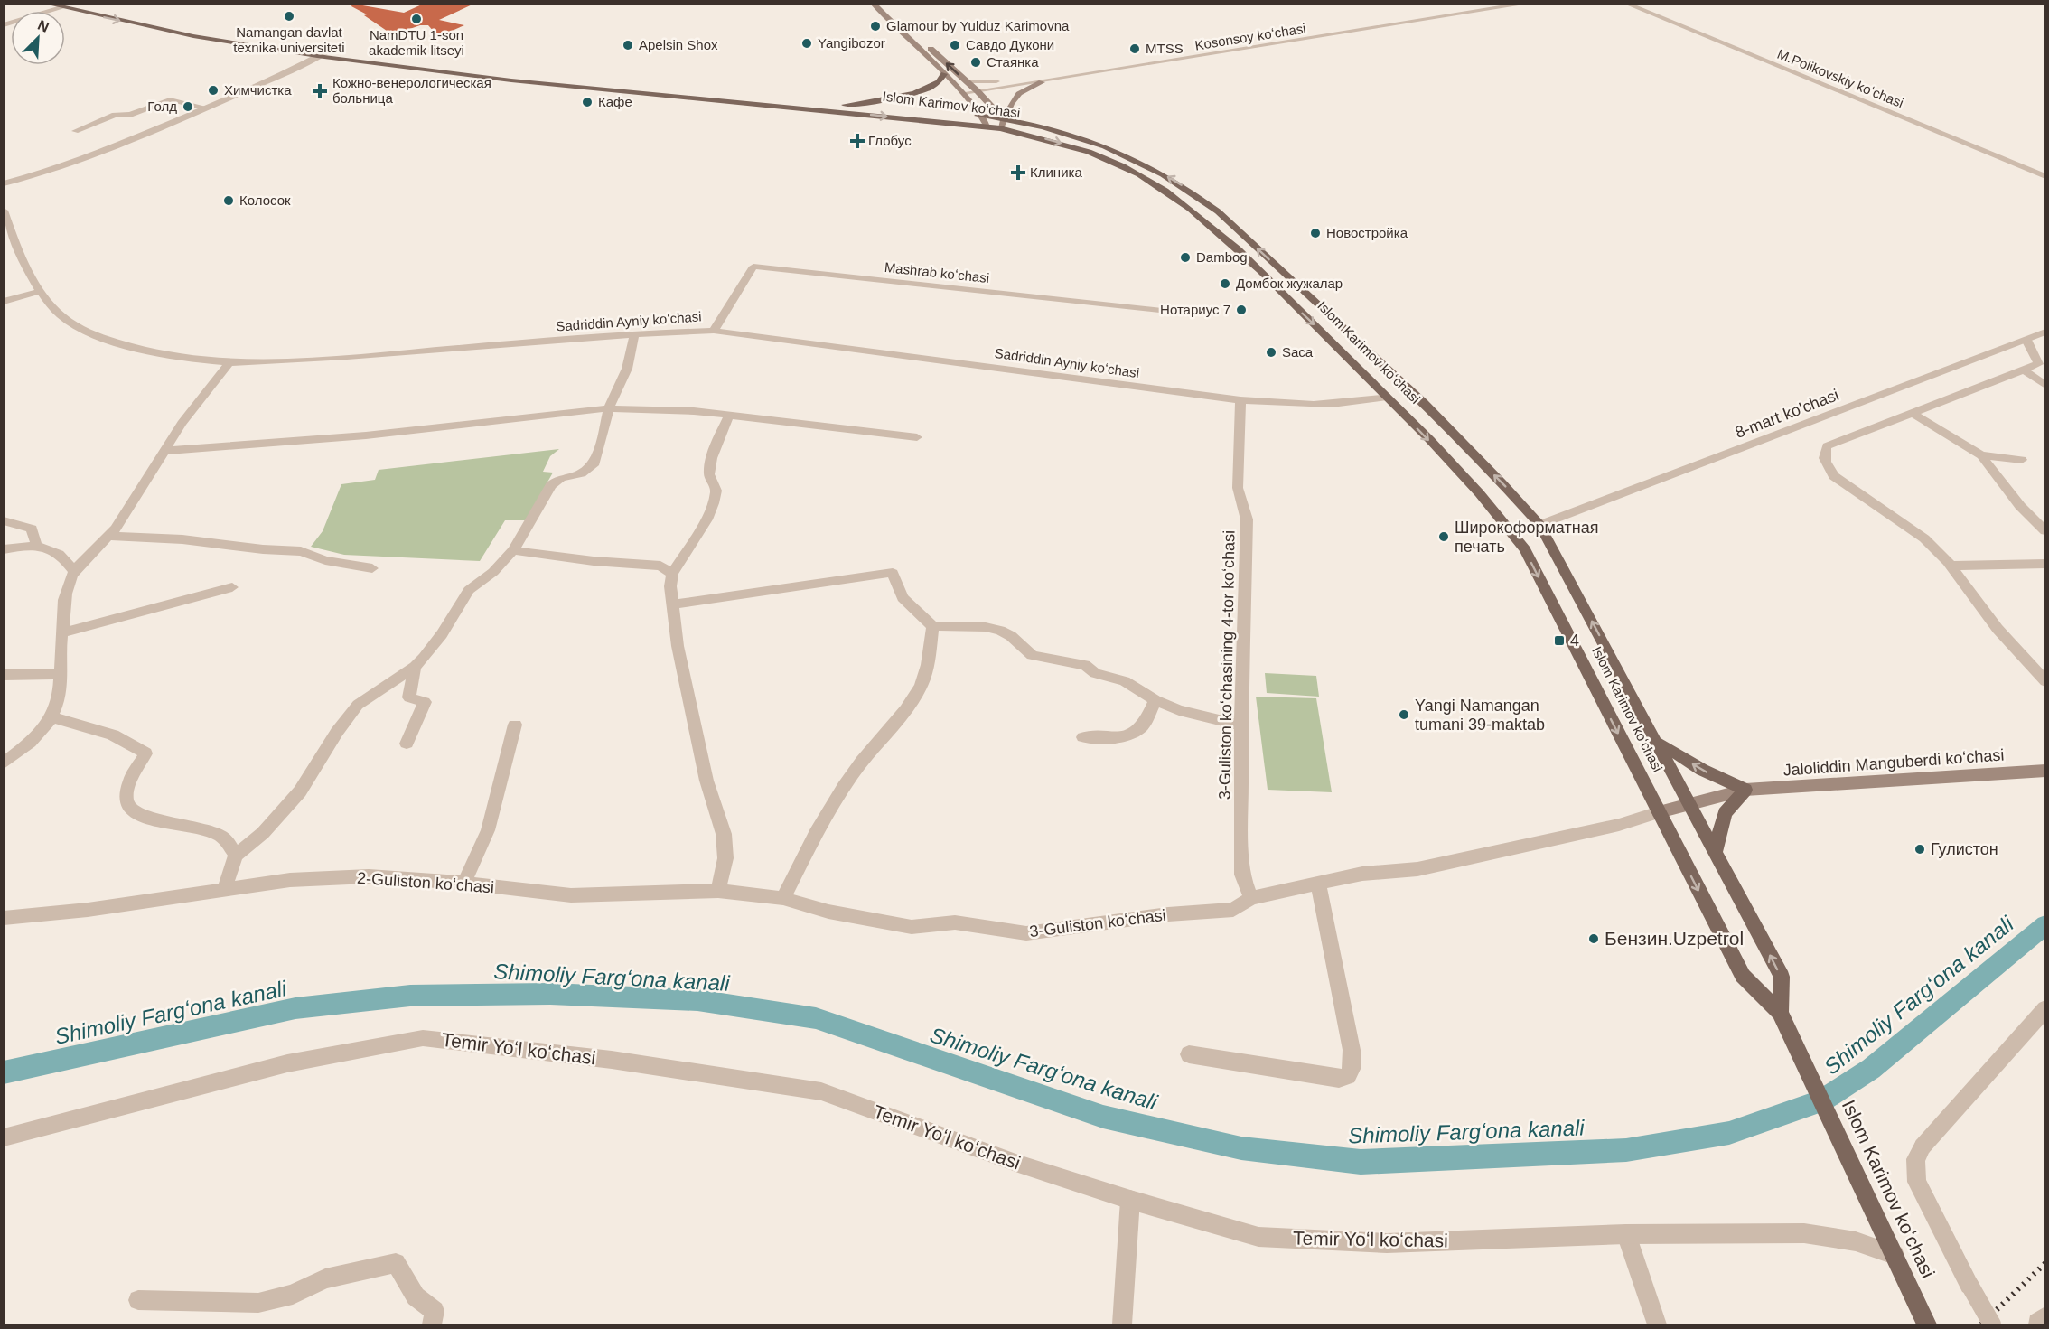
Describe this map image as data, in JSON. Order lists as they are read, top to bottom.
{
  "streets": {
    "main road": ["Islom Karimov koʻchasi", "Jaloliddin Manguberdi koʻchasi"],
    "street": [
      "Kosonsoy koʻchasi",
      "M.Polikovskiy koʻchasi",
      "Mashrab koʻchasi",
      "Sadriddin Ayniy koʻchasi",
      "8-mart ko'chasi",
      "3-Guliston koʻchasining 4-tor koʻchasi",
      "2-Guliston koʻchasi",
      "3-Guliston koʻchasi",
      "Temir Yoʻl koʻchasi"
    ]
  },
  "crossings": [
    ["Islom Karimov koʻchasi", "Sadriddin Ayniy koʻchasi"],
    ["Islom Karimov koʻchasi", "8-mart ko'chasi"],
    ["Islom Karimov koʻchasi", "Jaloliddin Manguberdi koʻchasi"],
    ["Islom Karimov koʻchasi", "3-Guliston koʻchasi"],
    ["Islom Karimov koʻchasi", "Temir Yoʻl koʻchasi"],
    ["Mashrab koʻchasi", "Sadriddin Ayniy koʻchasi"],
    ["Sadriddin Ayniy koʻchasi", "3-Guliston koʻchasining 4-tor koʻchasi"],
    ["3-Guliston koʻchasining 4-tor koʻchasi", "3-Guliston koʻchasi"],
    ["Jaloliddin Manguberdi koʻchasi", "3-Guliston koʻchasi"],
    ["2-Guliston koʻchasi", "3-Guliston koʻchasi"]
  ],
  "water": ["Shimoliy Fargʻona kanali"],
  "places": {
    "other": [
      "Namangan davlat texnika universiteti",
      "NamDTU 1-son akademik litseyi",
      "Glamour by Yulduz Karimovna",
      "Yangibozor",
      "Apelsin Shox",
      "Савдо Дукони",
      "MTSS",
      "Стаянка",
      "Химчистка",
      "Кафе",
      "Голд",
      "Колосок",
      "Новостройка",
      "Dambog",
      "Домбок жужалар",
      "Нотариус 7",
      "Saca",
      "Широкоформатная печать",
      "Yangi Namangan tumani 39-maktab",
      "Гулистон",
      "Бензин.Uzpetrol"
    ],
    "health": ["Кожно-венерологическая больница", "Глобус", "Клиника"],
    "transit": ["4"]
  },
  "north": "top right"
}
